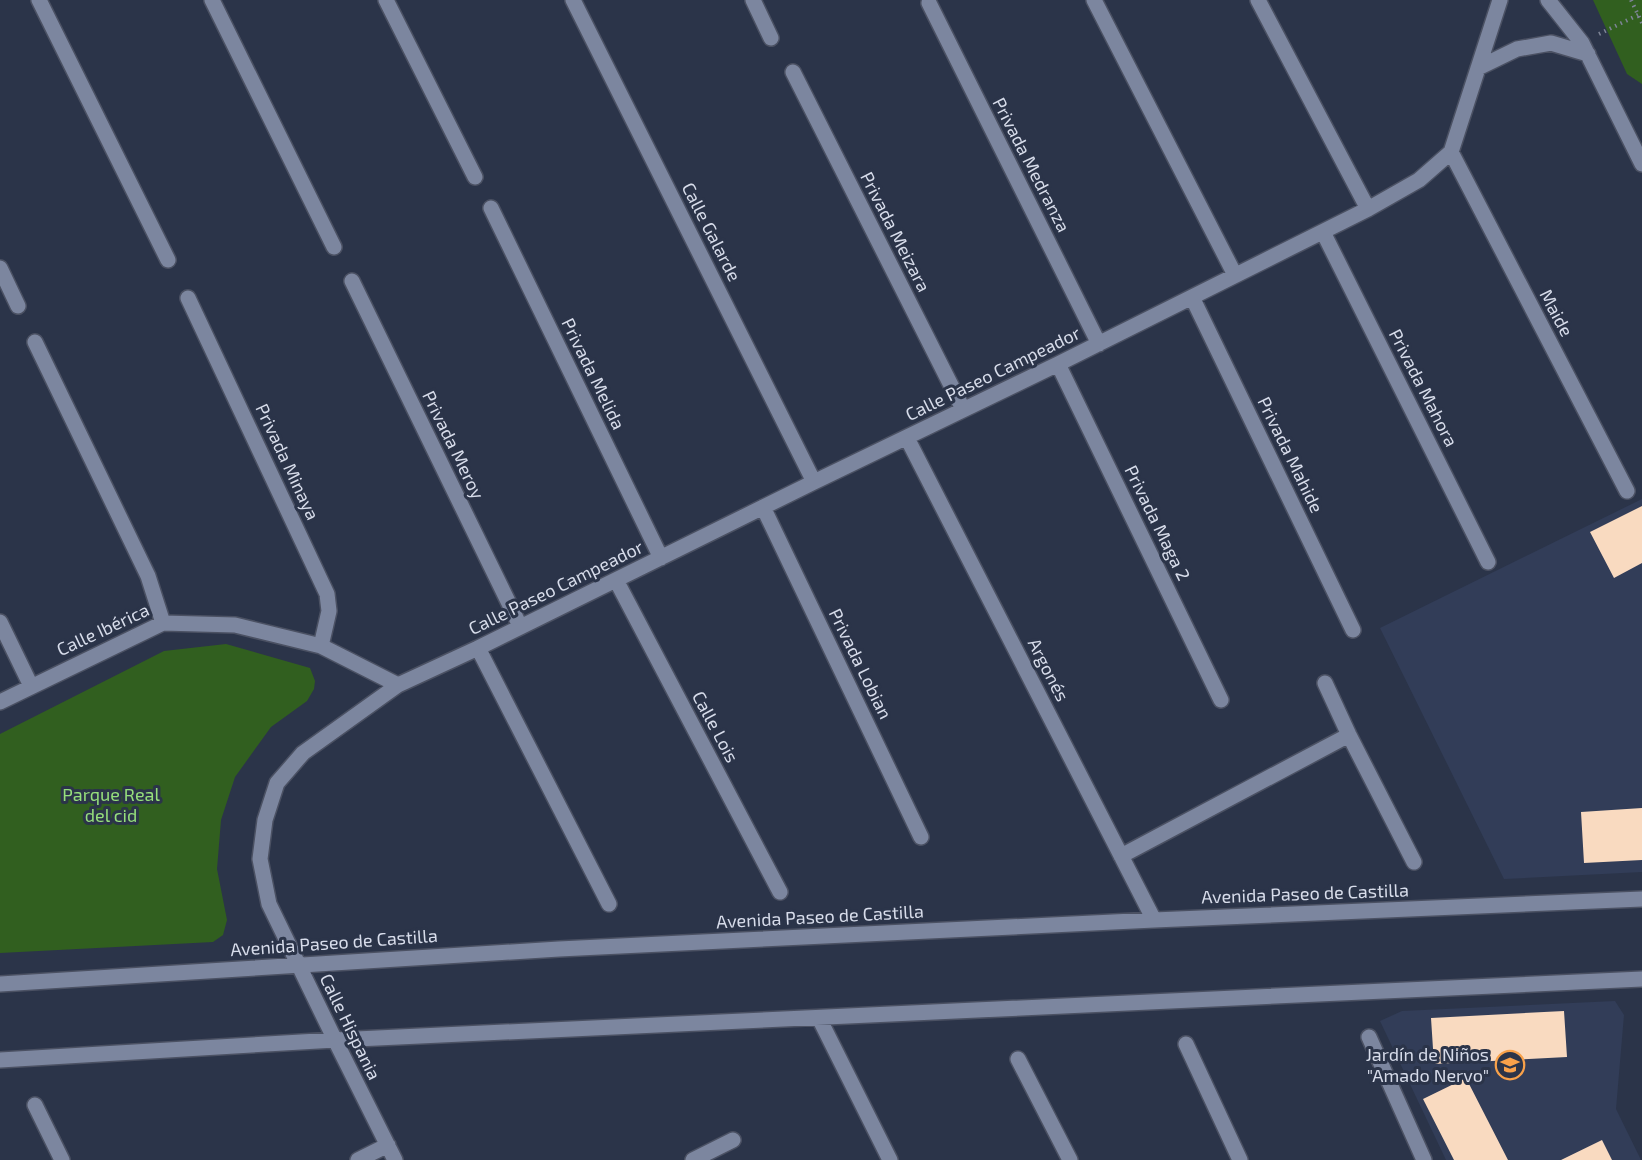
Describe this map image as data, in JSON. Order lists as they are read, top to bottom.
{
  "streets": {
    "street": [
      "Privada Medranza",
      "Calle Galarde",
      "Privada Meizara",
      "Maide",
      "Privada Melida",
      "Calle Paseo Campeador",
      "Privada Mahora",
      "Privada Meroy",
      "Privada Mahide",
      "Privada Minaya",
      "Privada Maga 2",
      "Calle Ibérica",
      "Privada Lobian",
      "Argonés",
      "Calle Lois",
      "Avenida Paseo de Castilla",
      "Calle Hispania"
    ]
  },
  "crossings": [
    ["Privada Medranza", "Calle Paseo Campeador"],
    ["Calle Galarde", "Calle Paseo Campeador"],
    ["Privada Meizara", "Calle Paseo Campeador"],
    ["Maide", "Calle Paseo Campeador"],
    ["Privada Melida", "Calle Paseo Campeador"],
    ["Calle Paseo Campeador", "Privada Mahora"],
    ["Calle Paseo Campeador", "Privada Meroy"],
    ["Calle Paseo Campeador", "Privada Mahide"],
    ["Calle Paseo Campeador", "Privada Maga 2"],
    ["Calle Paseo Campeador", "Calle Ibérica"],
    ["Calle Paseo Campeador", "Privada Lobian"],
    ["Calle Paseo Campeador", "Argonés"],
    ["Calle Paseo Campeador", "Calle Lois"],
    ["Calle Paseo Campeador", "Calle Hispania"],
    ["Privada Minaya", "Calle Ibérica"],
    ["Calle Ibérica", "Calle Hispania"],
    ["Argonés", "Avenida Paseo de Castilla"],
    ["Avenida Paseo de Castilla", "Calle Hispania"]
  ],
  "parks": ["Parque Real del cid"],
  "places": {
    "school or university": ["Jardín de Niños \"Amado Nervo\""]
  }
}
